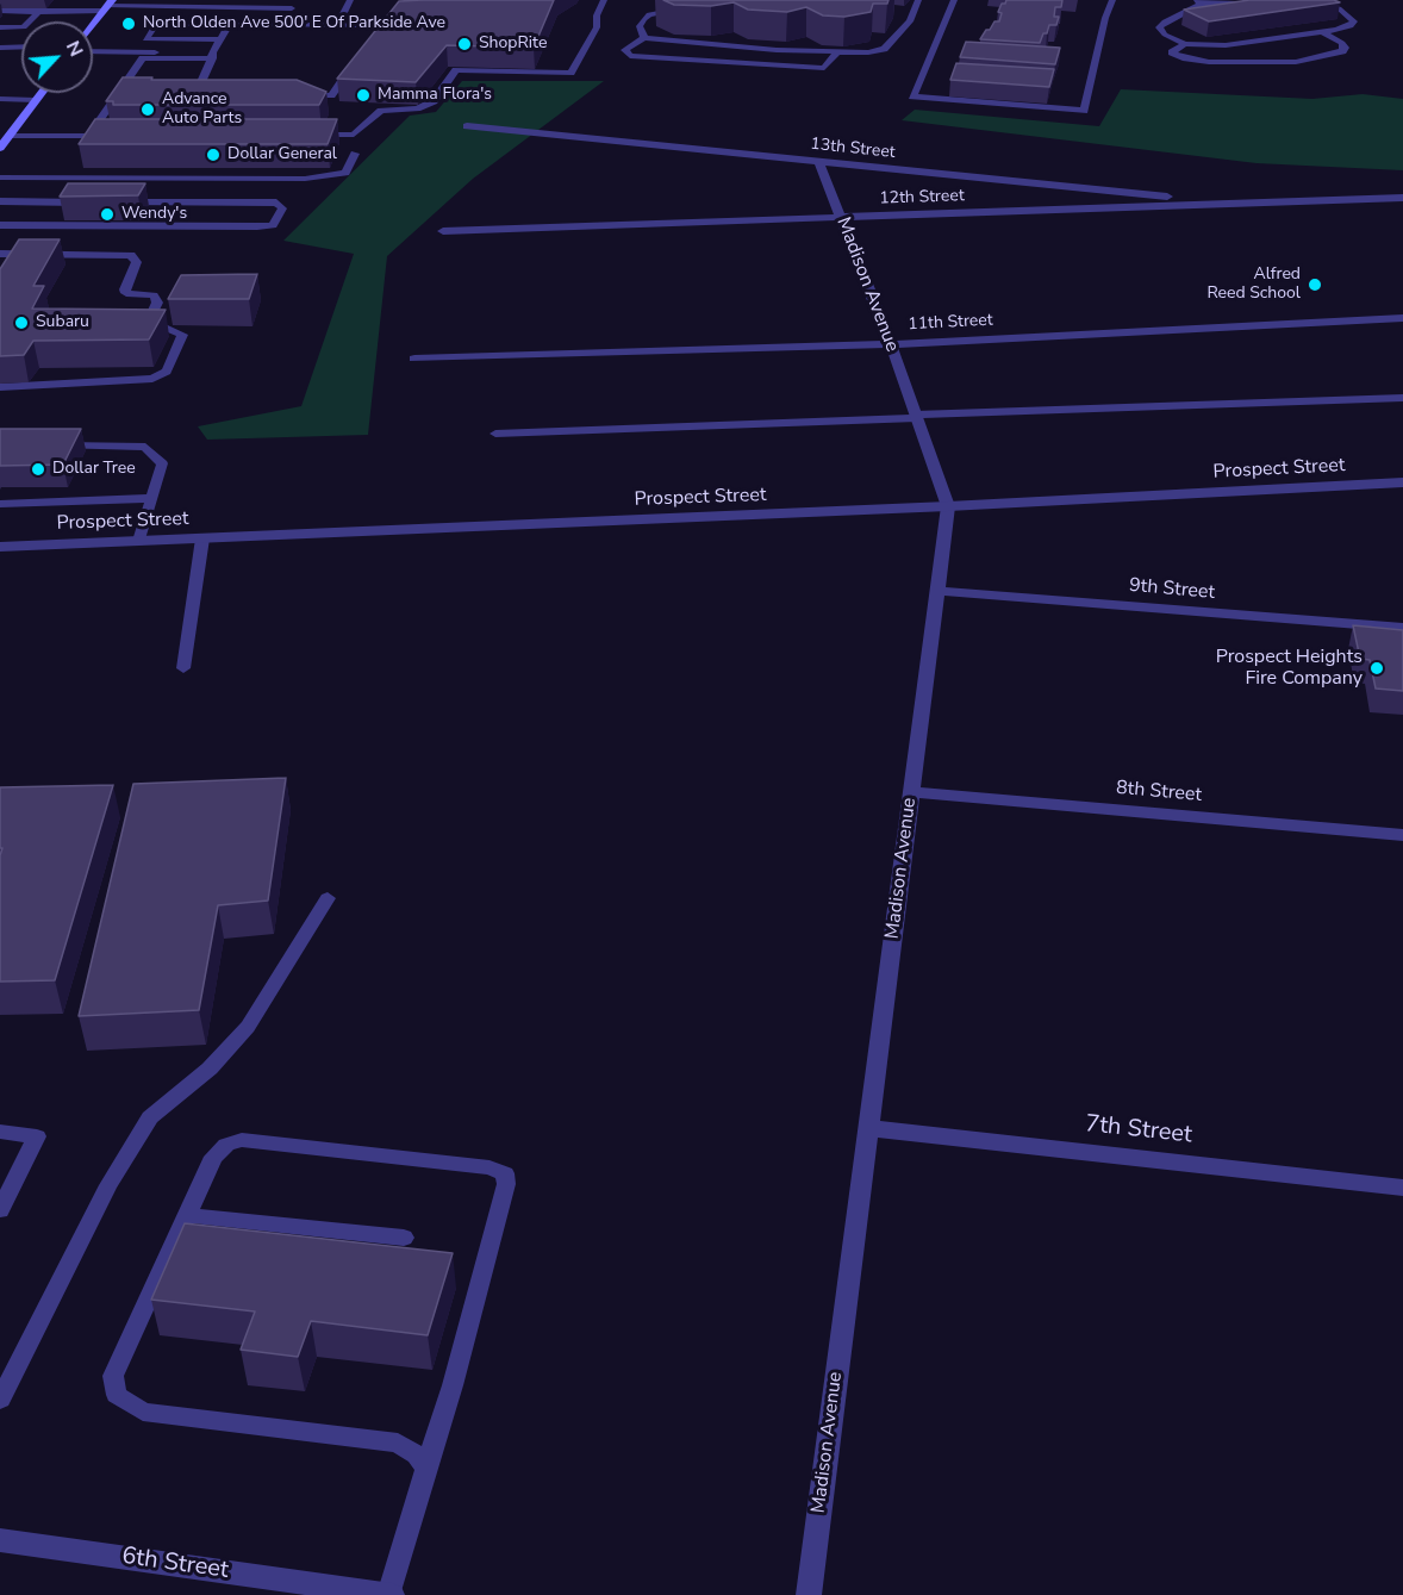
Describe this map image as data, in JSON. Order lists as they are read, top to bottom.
{
  "streets": {
    "street": [
      "13th Street",
      "12th Street",
      "Madison Avenue",
      "11th Street",
      "Prospect Street",
      "9th Street",
      "8th Street",
      "7th Street",
      "6th Street"
    ]
  },
  "crossings": [
    ["13th Street", "12th Street"],
    ["13th Street", "Madison Avenue"],
    ["12th Street", "Madison Avenue"],
    ["Madison Avenue", "11th Street"],
    ["Madison Avenue", "Prospect Street"],
    ["Madison Avenue", "9th Street"],
    ["Madison Avenue", "8th Street"],
    ["Madison Avenue", "7th Street"]
  ],
  "places": [
    "North Olden Ave 500' E Of Parkside Ave",
    "ShopRite",
    "Mamma Flora's",
    "Advance Auto Parts",
    "Dollar General",
    "Wendy's",
    "Alfred Reed School",
    "Subaru",
    "Dollar Tree",
    "Prospect Heights Fire Company"
  ],
  "north": "top right"
}
